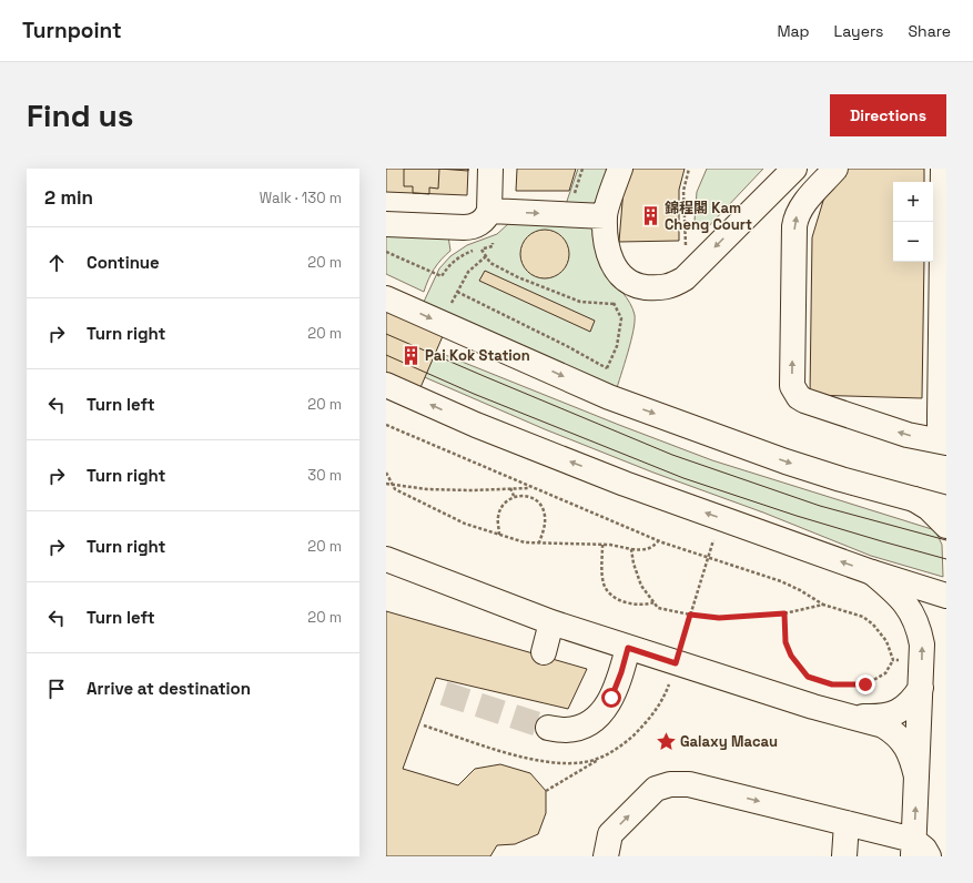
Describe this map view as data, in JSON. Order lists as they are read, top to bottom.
{
  "places": {
    "building": ["錦程閣 Kam Cheng Court", "Pai Kok Station"],
    "place": ["Galaxy Macau"]
  },
  "page": {
    "header": "Turnpoint",
    "nav": ["Map", "Layers", "Share"],
    "buttons": "Directions",
    "title": "Find us",
    "heading": ["2 min", "Walk · 130 m"],
    "map_buttons": ["+", "−"],
    "list": [
      ["Continue", "20 m"],
      ["Turn right", "20 m"],
      ["Turn left", "20 m"],
      ["Turn right", "30 m"],
      ["Turn right", "20 m"],
      ["Turn left", "20 m"],
      "Arrive at destination"
    ]
  }
}
